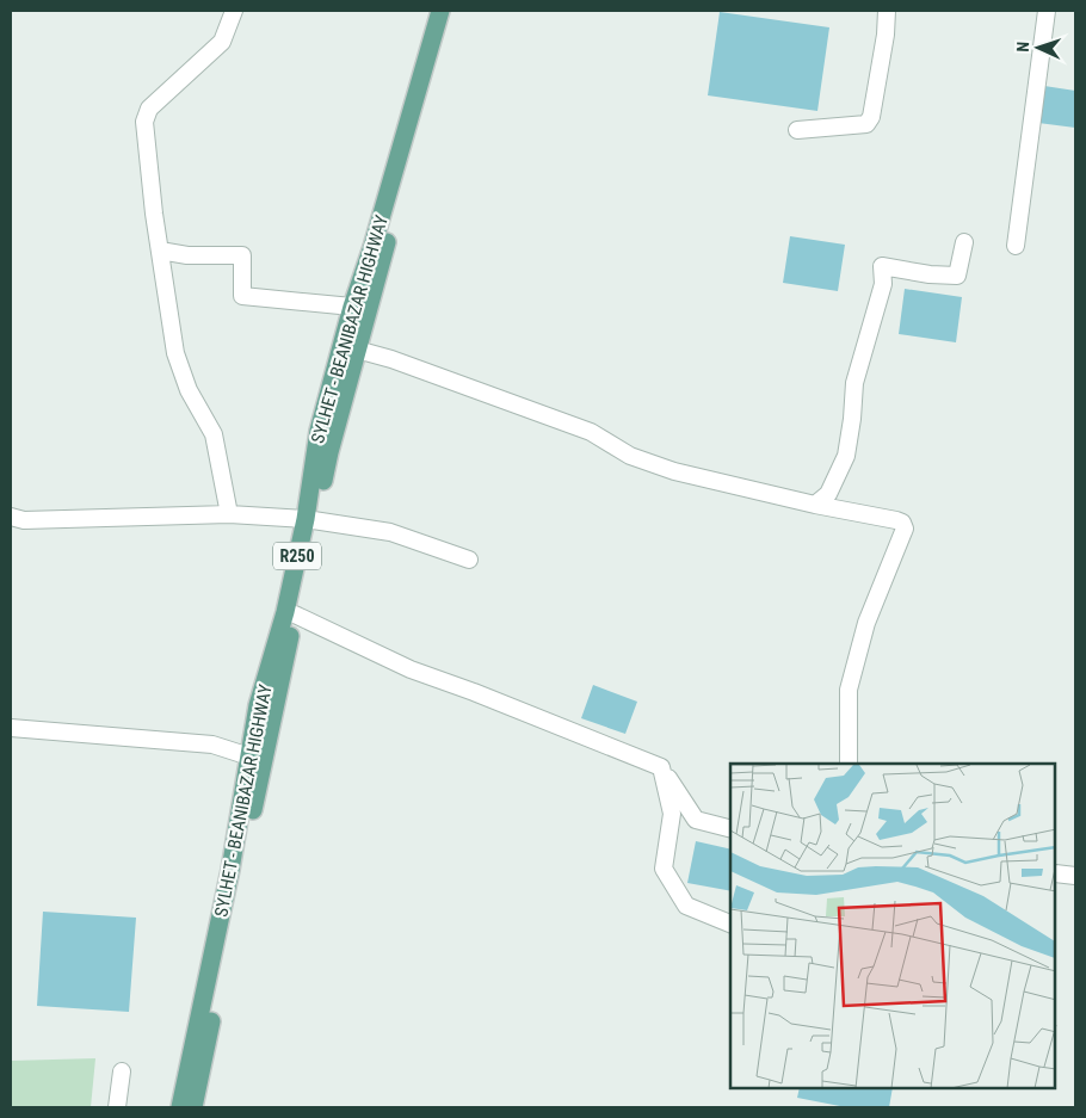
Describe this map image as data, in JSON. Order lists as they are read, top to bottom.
{
  "streets": {
    "main road": ["SYLHET - BEANIBAZAR HIGHWAY", "R250"]
  },
  "north": "left"
}
